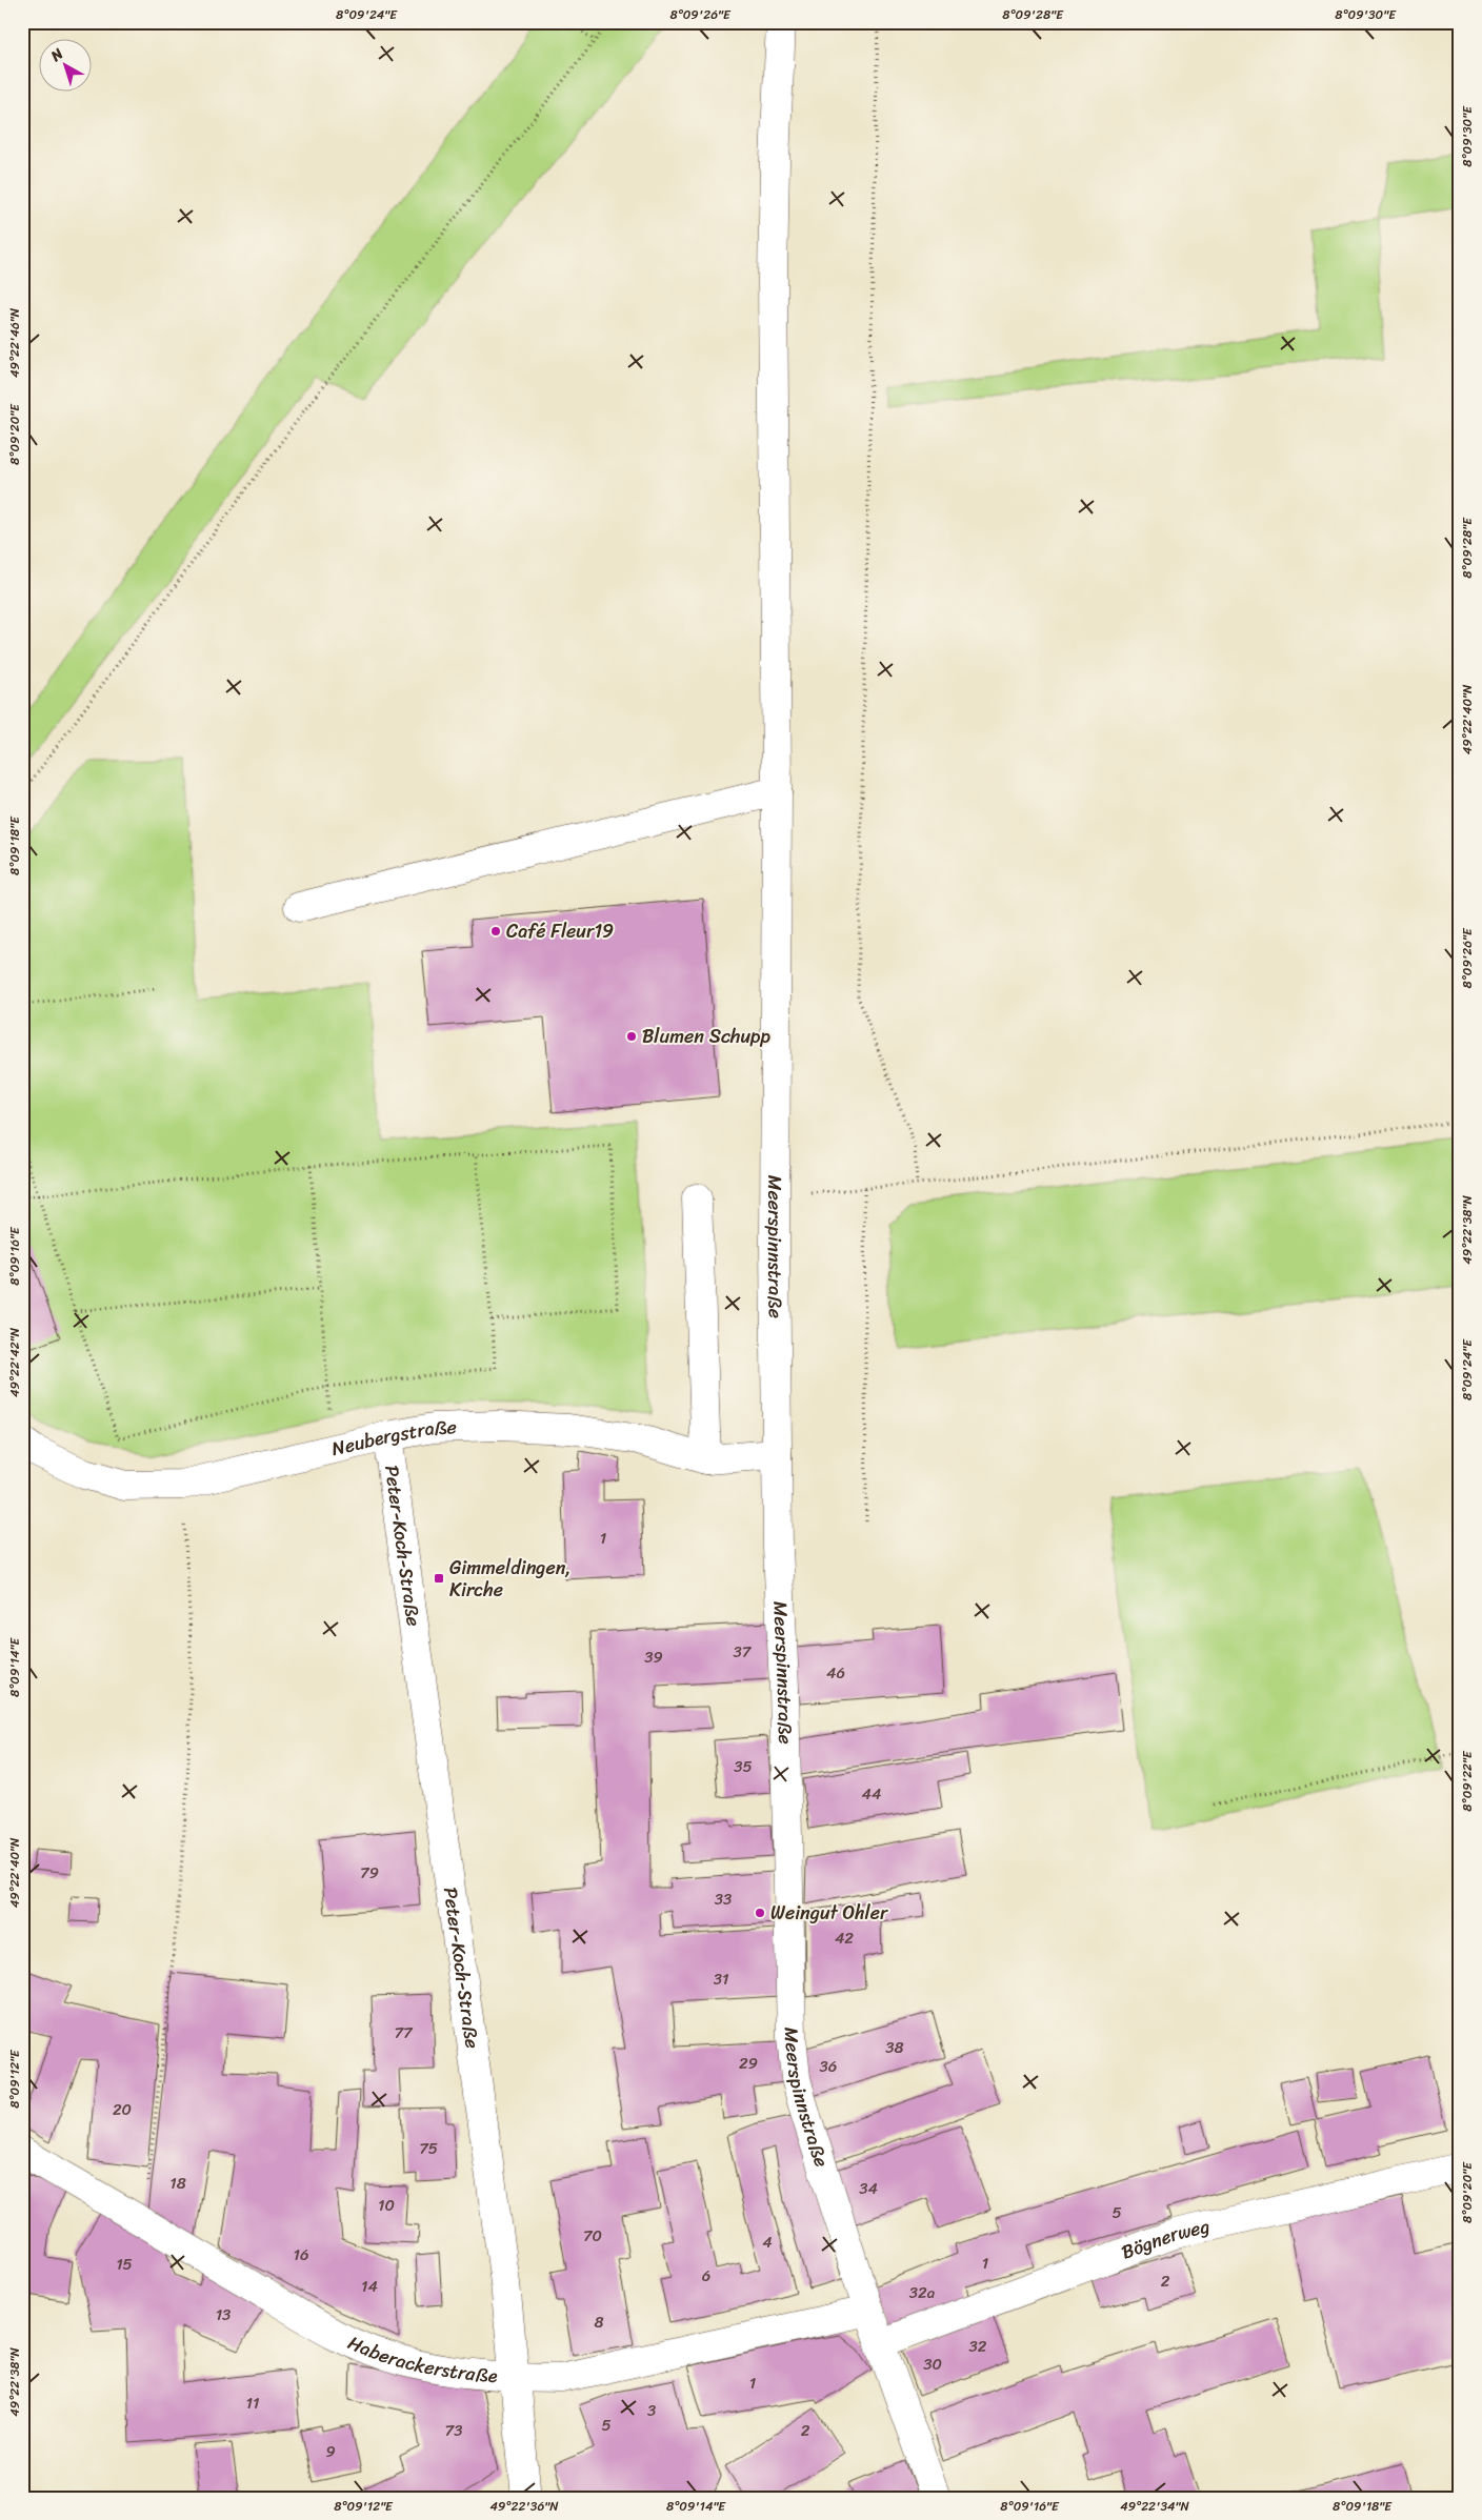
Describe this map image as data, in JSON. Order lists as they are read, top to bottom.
{
  "streets": {
    "street": [
      "Meerspinnstraße",
      "Neubergstraße",
      "Peter-Koch-Straße",
      "Bögnerweg",
      "Haberackerstraße"
    ]
  },
  "crossings": [
    ["Meerspinnstraße", "Neubergstraße"],
    ["Meerspinnstraße", "Bögnerweg"],
    ["Meerspinnstraße", "Haberackerstraße"],
    ["Neubergstraße", "Peter-Koch-Straße"],
    ["Peter-Koch-Straße", "Haberackerstraße"]
  ],
  "places": {
    "other": ["Café Fleur19", "Blumen Schupp", "Weingut Ohler"],
    "transit": ["Gimmeldingen, Kirche"]
  },
  "house_numbers": [
    "1",
    "37",
    "39",
    "46",
    "35",
    "44",
    "79",
    "33",
    "42",
    "31",
    "77",
    "38",
    "29",
    "36",
    "20",
    "75",
    "18",
    "34",
    "10",
    "5",
    "70",
    "4",
    "16",
    "1",
    "15",
    "6",
    "2",
    "14",
    "32a",
    "13",
    "8",
    "32",
    "30",
    "1",
    "11",
    "3",
    "5",
    "73",
    "2",
    "9"
  ],
  "north": "top left",
  "coordinates": [
    "8°09'24\"E",
    "8°09'26\"E",
    "8°09'28\"E",
    "8°09'30\"E",
    "49°22'46\"N",
    "8°09'20\"E",
    "49°22'40\"N",
    "8°09'18\"E",
    "49°22'38\"N",
    "8°09'16\"E",
    "49°22'42\"N",
    "8°09'14\"E",
    "8°09'22\"E",
    "8°09'12\"E",
    "49°22'36\"N",
    "49°22'34\"N"
  ]
}
